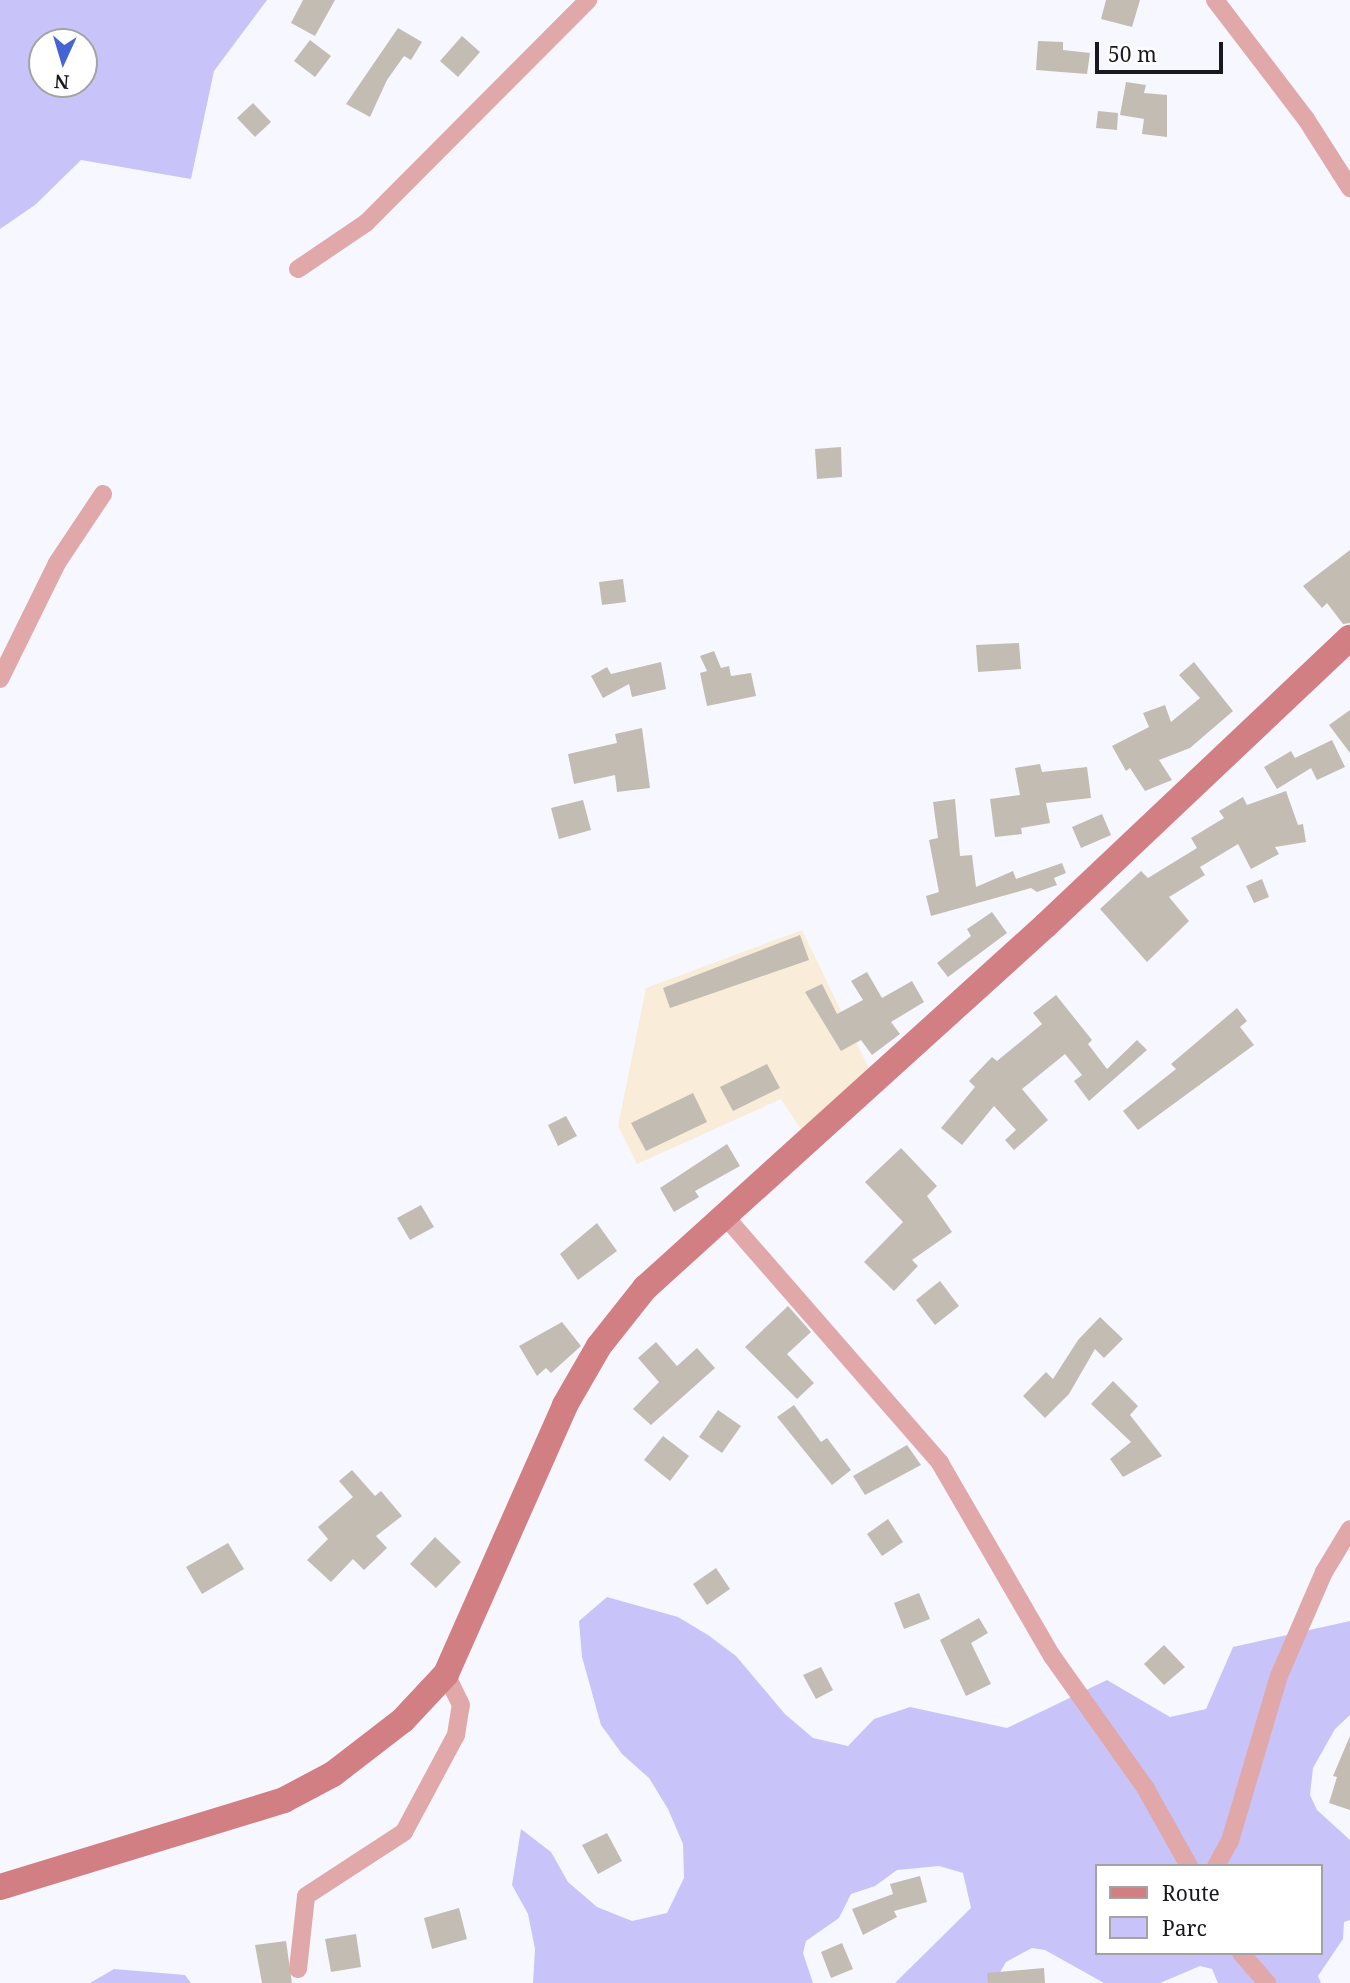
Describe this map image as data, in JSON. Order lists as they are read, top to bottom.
{
  "legend": ["Route", "Parc"],
  "scale_bar": "50 m",
  "north": "bottom"
}
